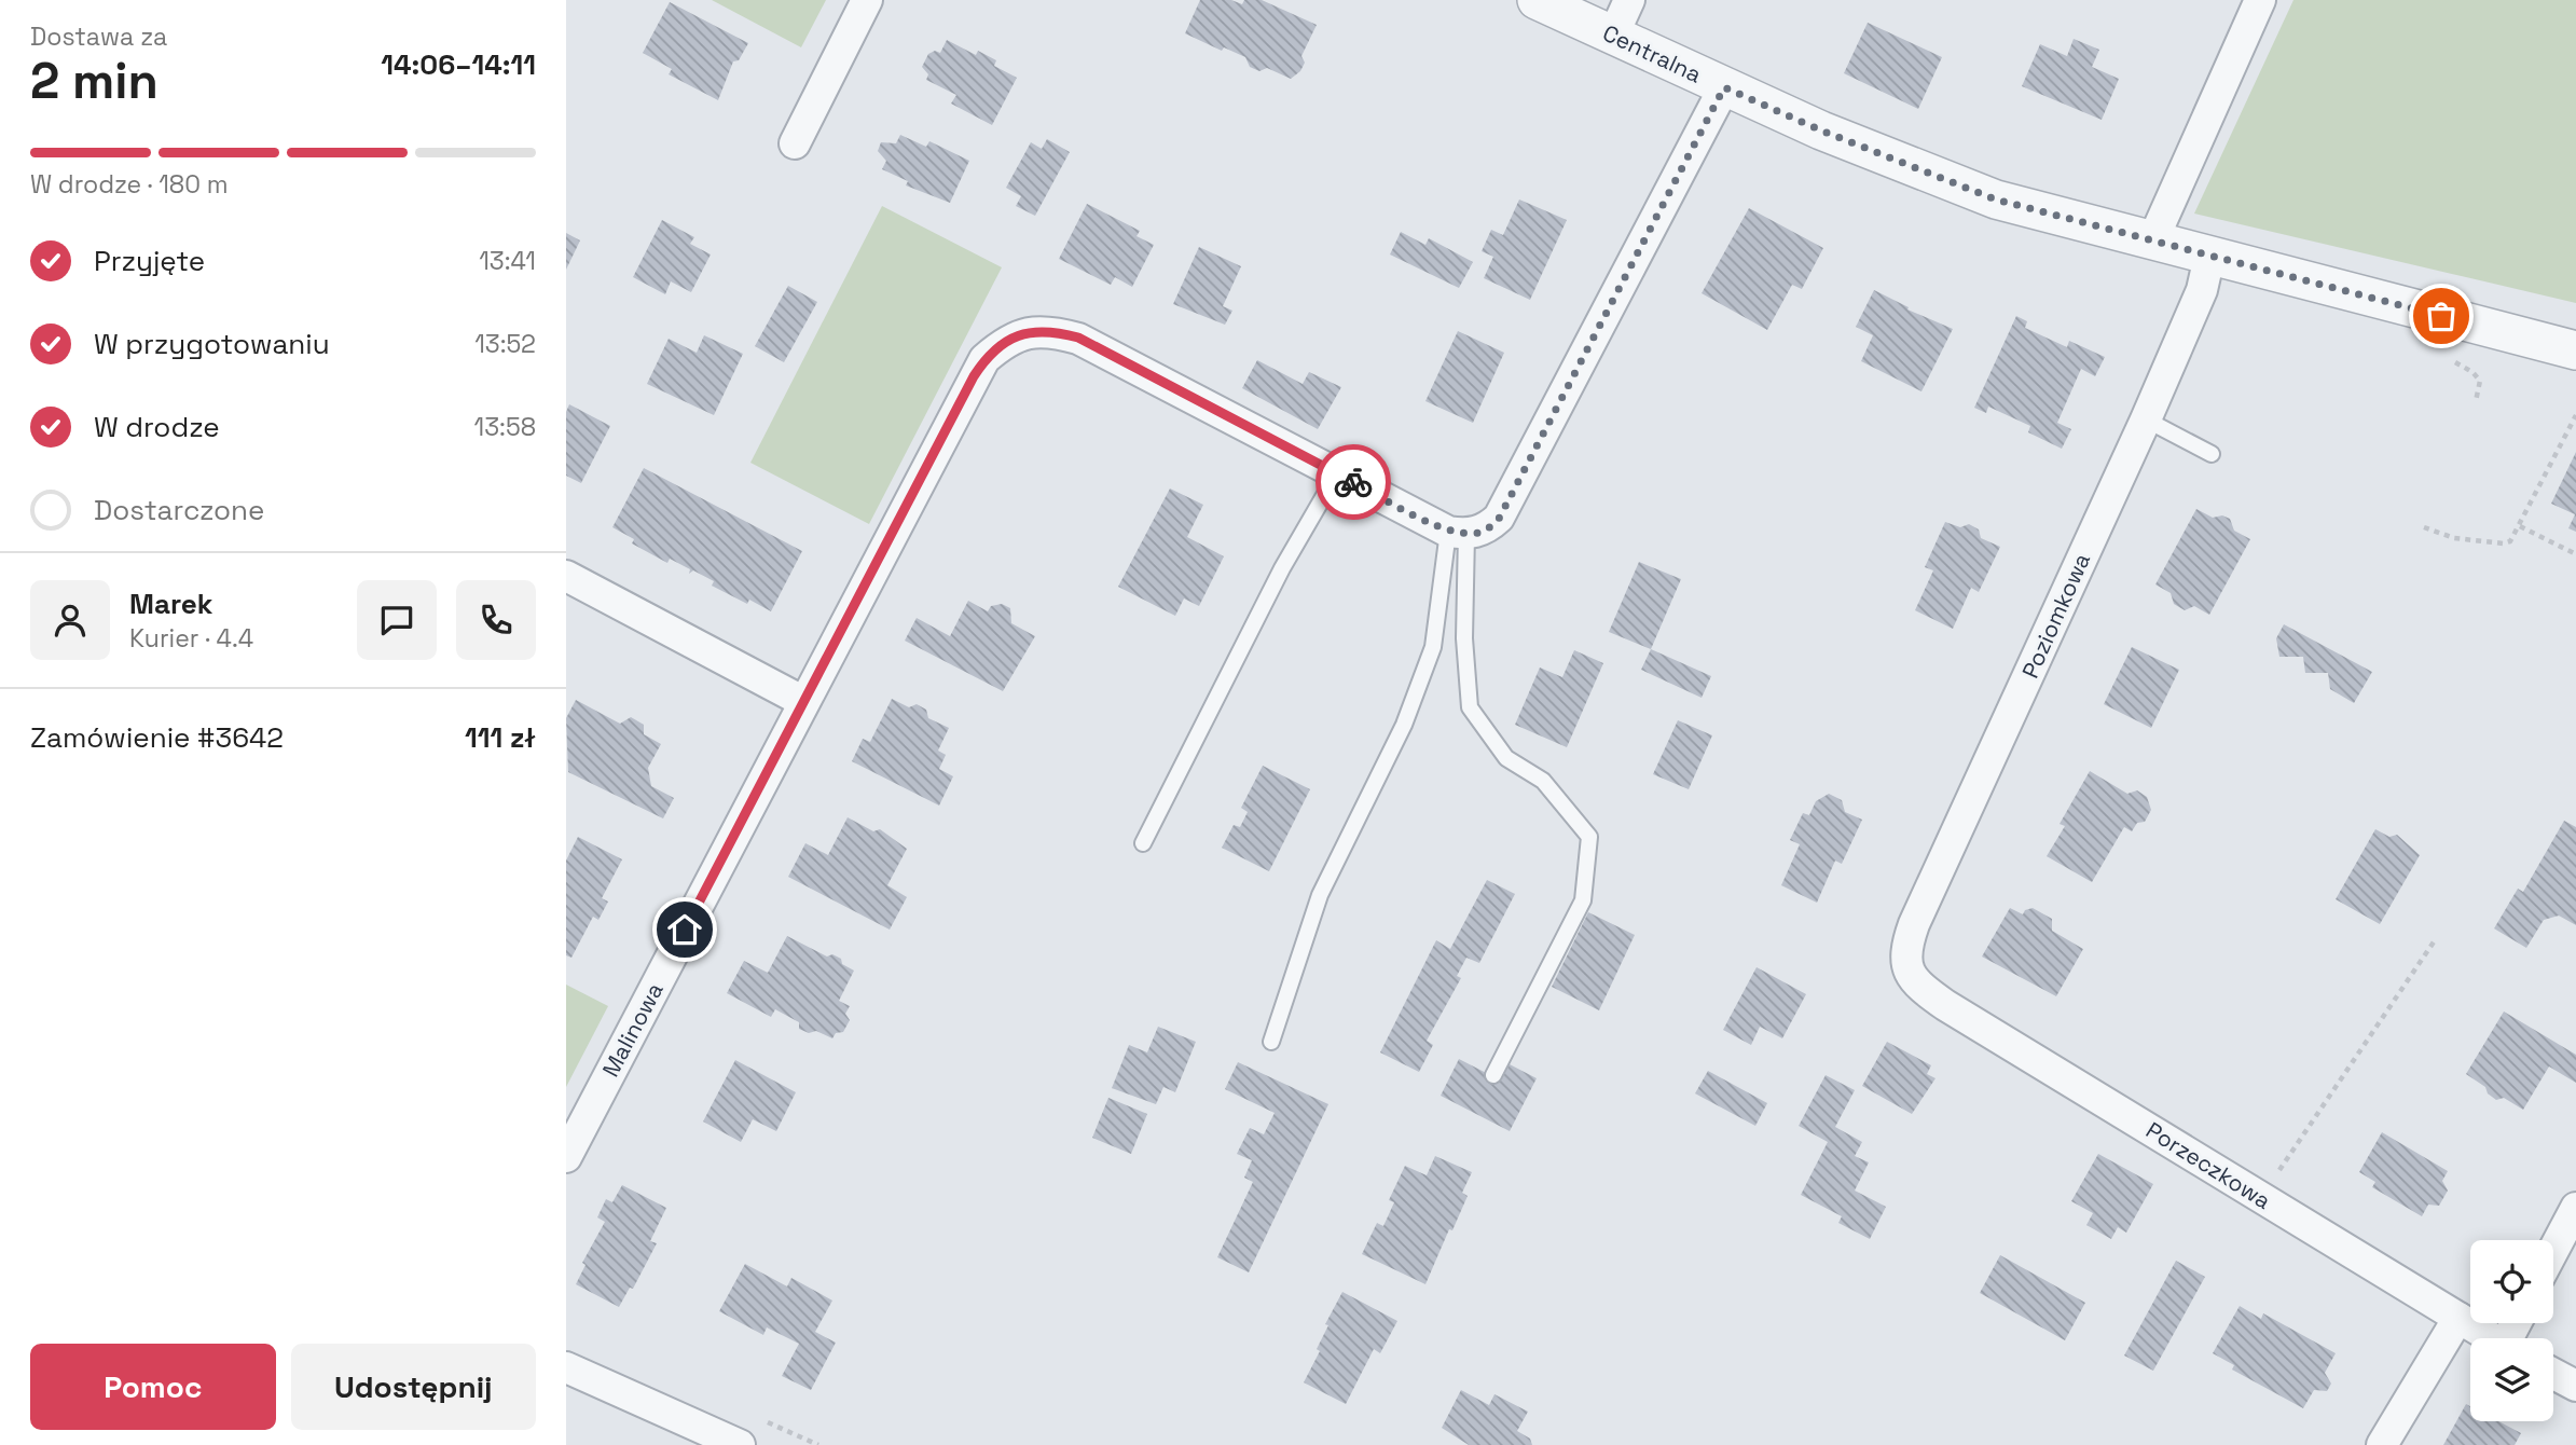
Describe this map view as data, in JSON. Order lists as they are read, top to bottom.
{
  "streets": {
    "street": [
      "Centralna",
      "Poziomkowa",
      "Malinowa",
      "Porzeczkowa"
    ]
  },
  "crossings": [
    ["Centralna", "Poziomkowa"],
    ["Poziomkowa", "Porzeczkowa"]
  ],
  "page": {
    "heading": ["2 min", "Dostawa za", "14:06–14:11"],
    "panel": [
      "Marek",
      "Kurier · 4.4",
      "Zamówienie #3642",
      "111 zł"
    ],
    "bar": "W drodze · 180 m",
    "list": [
      ["Przyjęte", "13:41"],
      ["W przygotowaniu", "13:52"],
      ["W drodze", "13:58"],
      "Dostarczone"
    ],
    "buttons": ["Pomoc", "Udostępnij"]
  }
}
